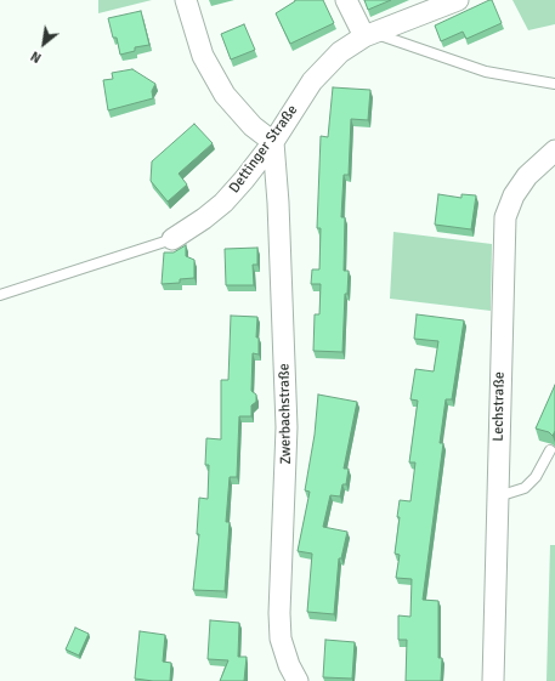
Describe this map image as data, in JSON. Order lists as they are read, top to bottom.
{
  "streets": {
    "street": ["Dettinger Straße", "Lechstraße", "Zwerbachstraße"]
  },
  "crossings": [
    ["Dettinger Straße", "Zwerbachstraße"]
  ],
  "north": "bottom left"
}
